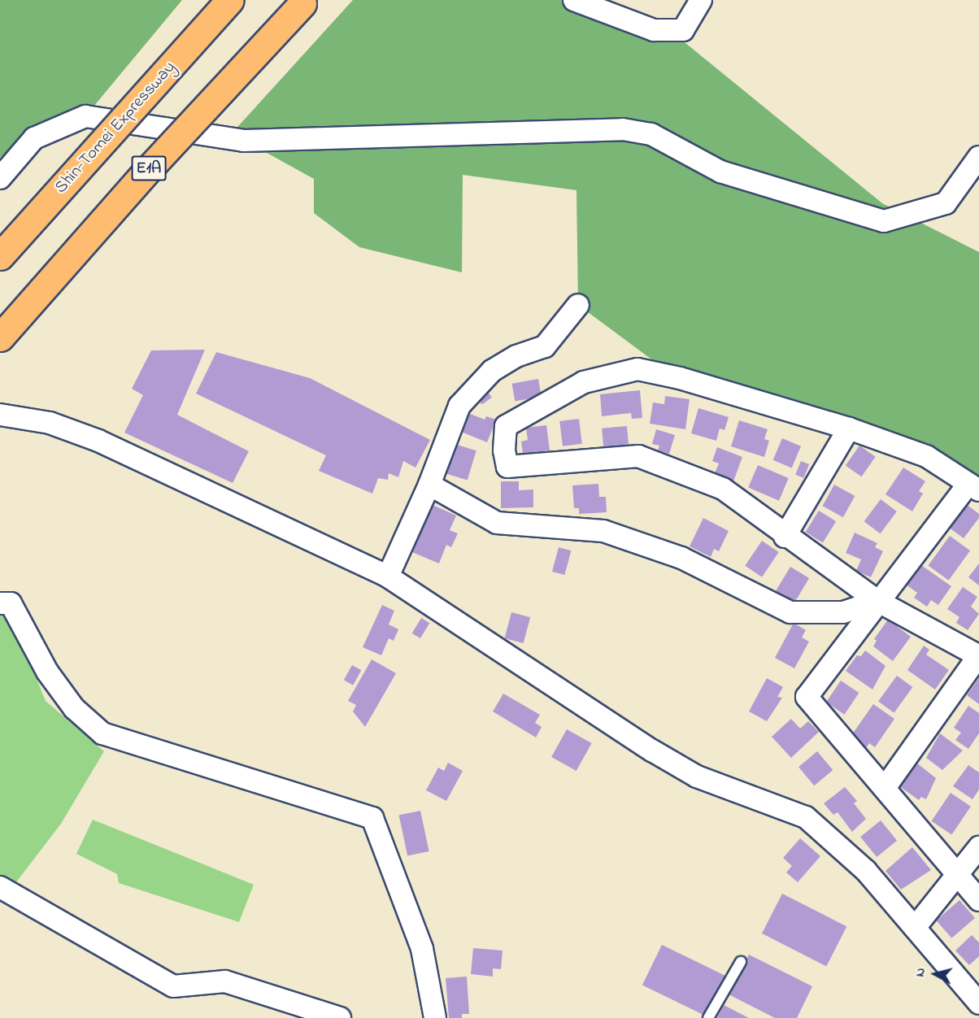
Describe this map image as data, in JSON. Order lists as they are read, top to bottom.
{
  "streets": {
    "highway": ["Shin-Tomei Expressway", "E1A"]
  },
  "north": "left"
}
